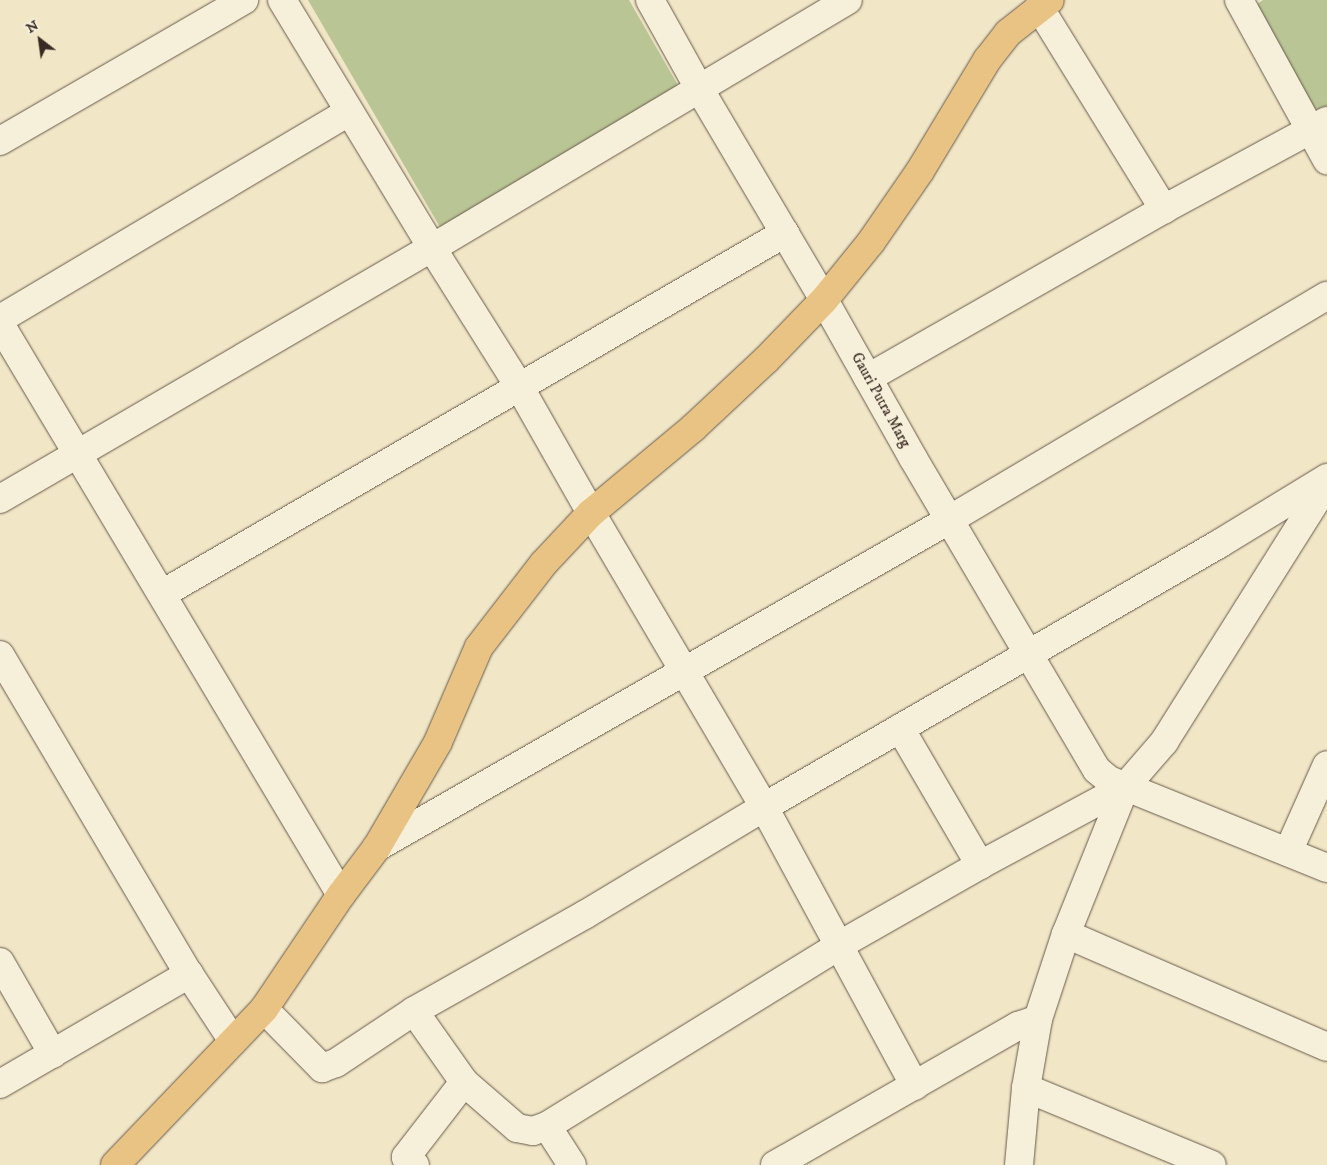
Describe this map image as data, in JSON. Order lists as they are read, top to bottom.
{
  "streets": {
    "street": ["Gauri Putra Marg"]
  },
  "north": "top left"
}
